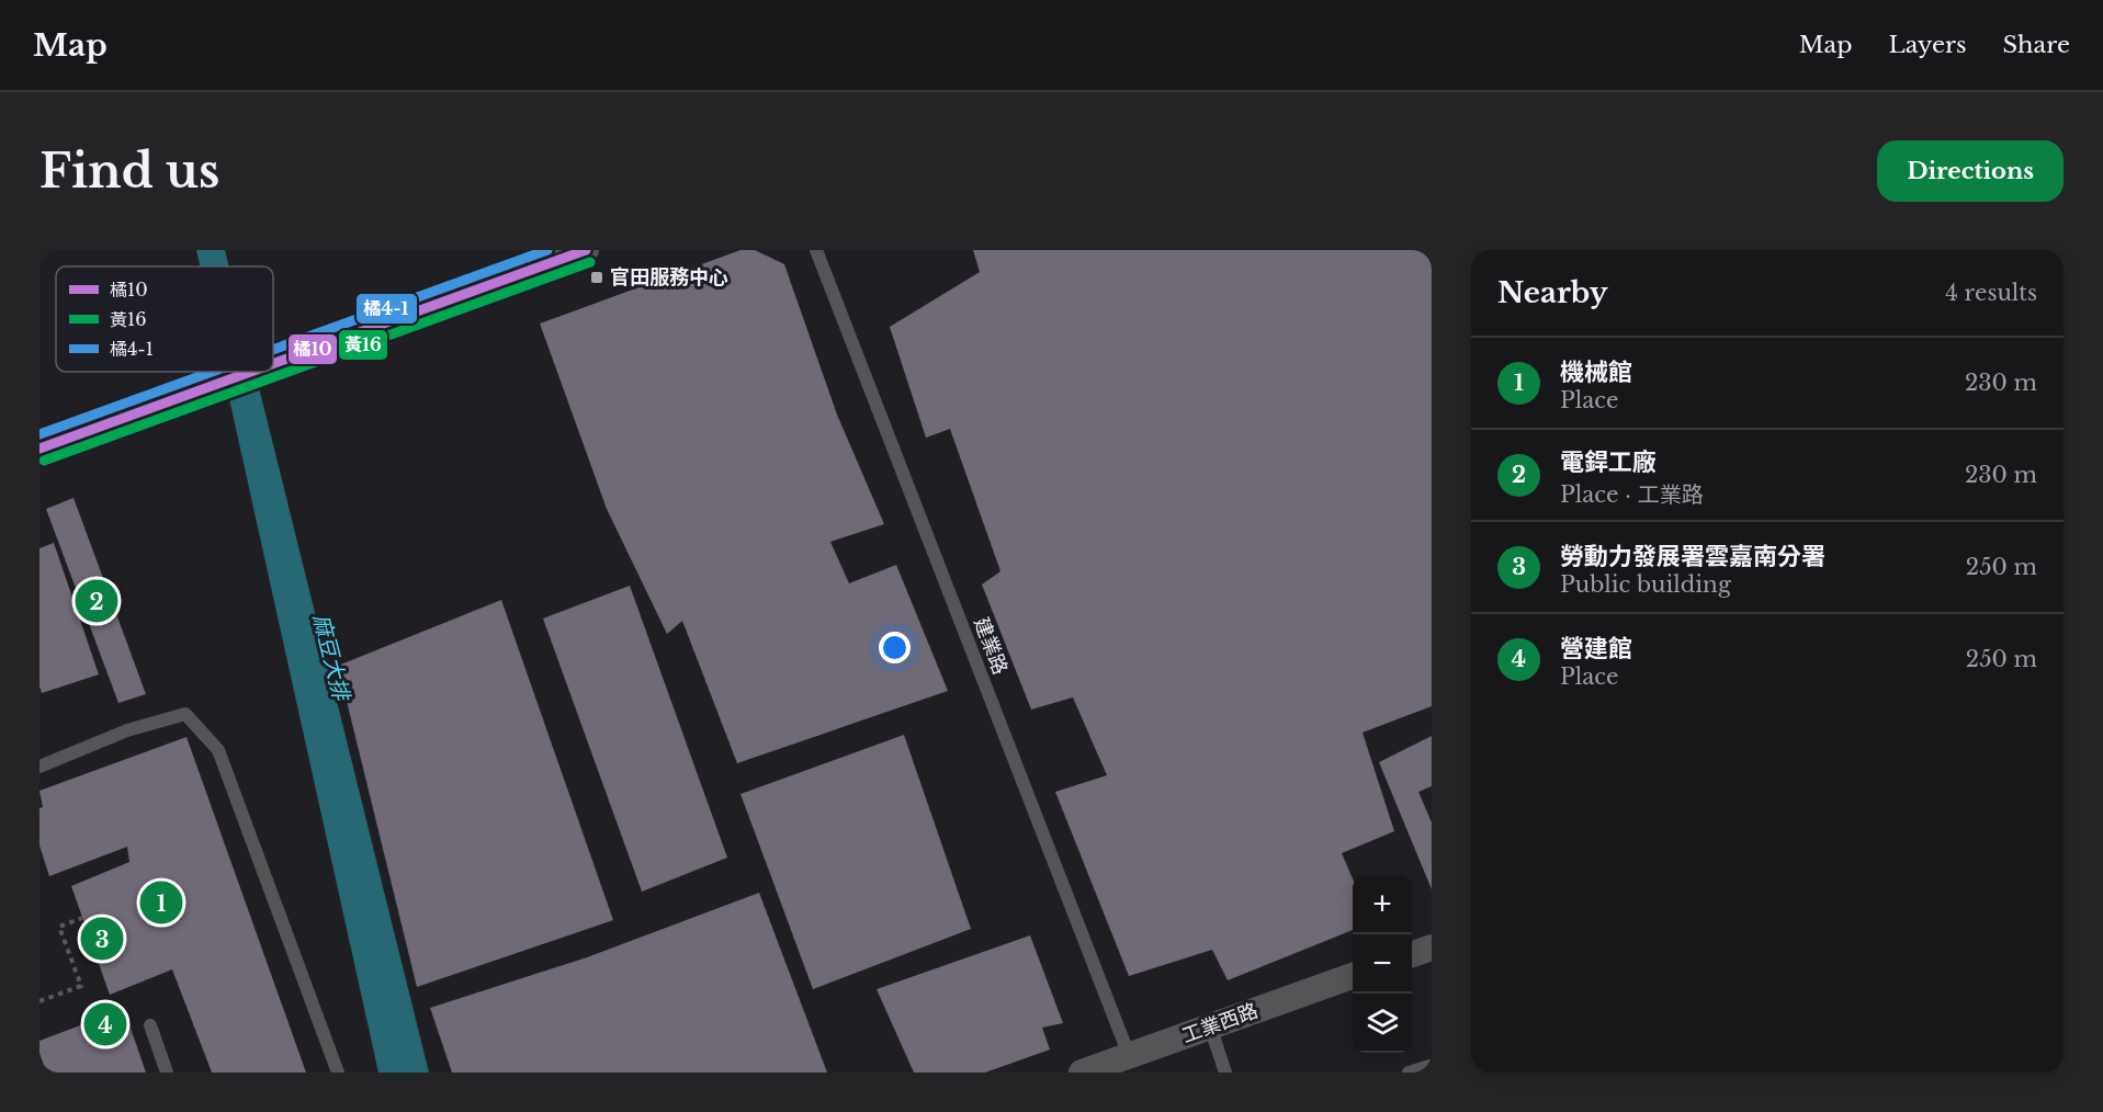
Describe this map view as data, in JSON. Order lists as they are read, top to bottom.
{
  "streets": {
    "street": ["工業西路"],
    "lane": ["建業路"]
  },
  "crossings": [
    ["建業路", "工業西路"]
  ],
  "water": ["麻豆大排"],
  "places": {
    "transit": ["官田服務中心"]
  },
  "lines": ["transit line 橘10", "transit line 橘4-1", "transit line 黃16"],
  "legend": ["橘10", "黃16", "橘4-1"],
  "page": {
    "header": "Map",
    "nav": ["Map", "Layers", "Share"],
    "buttons": "Directions",
    "title": "Find us",
    "heading": ["Nearby", "4 results"],
    "list": [
      {
        "mark": "1",
        "name": "機械館",
        "note": "Place",
        "value": "230 m"
      },
      {
        "mark": "2",
        "name": "電銲工廠",
        "note": "Place · 工業路",
        "value": "230 m"
      },
      {
        "mark": "3",
        "name": "勞動力發展署雲嘉南分署",
        "note": "Public building",
        "value": "250 m"
      },
      {
        "mark": "4",
        "name": "營建館",
        "note": "Place",
        "value": "250 m"
      }
    ],
    "pins": [
      "2",
      "1",
      "3",
      "4"
    ],
    "map_buttons": ["+", "−"]
  }
}
